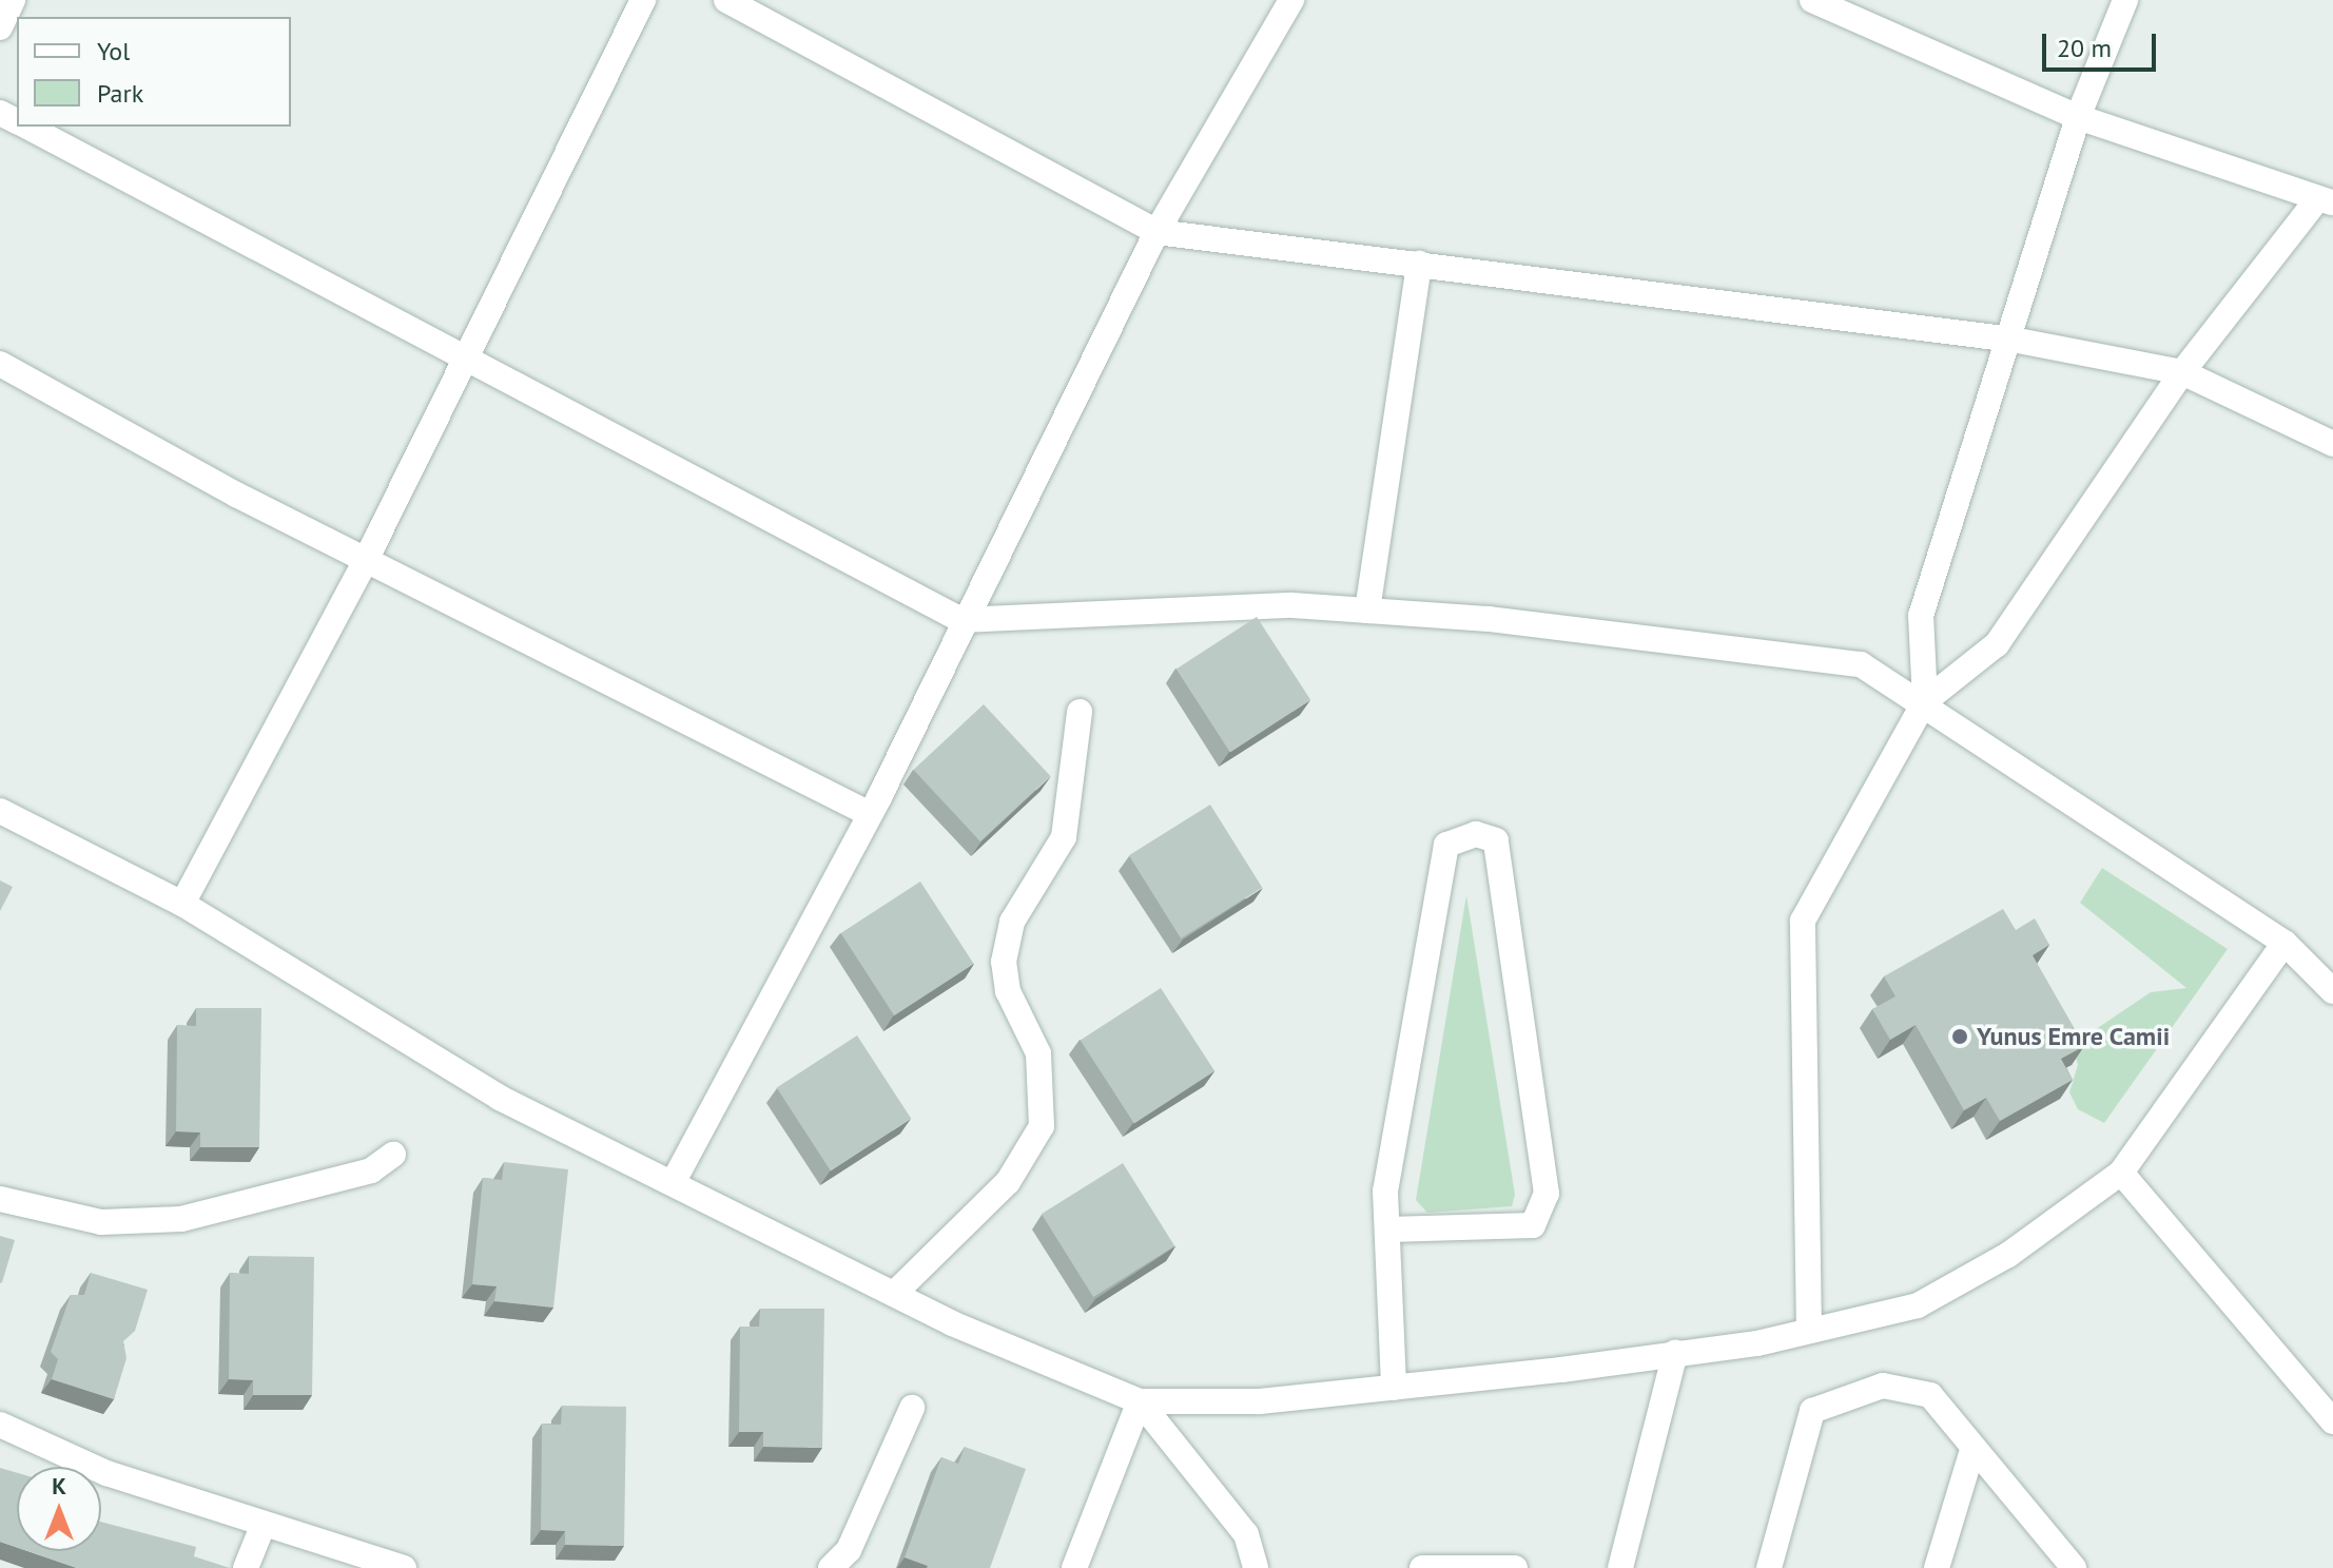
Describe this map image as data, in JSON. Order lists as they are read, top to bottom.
{
  "places": ["Yunus Emre Camii"],
  "legend": ["Yol", "Park"],
  "scale_bar": "20 m",
  "north": "top"
}
